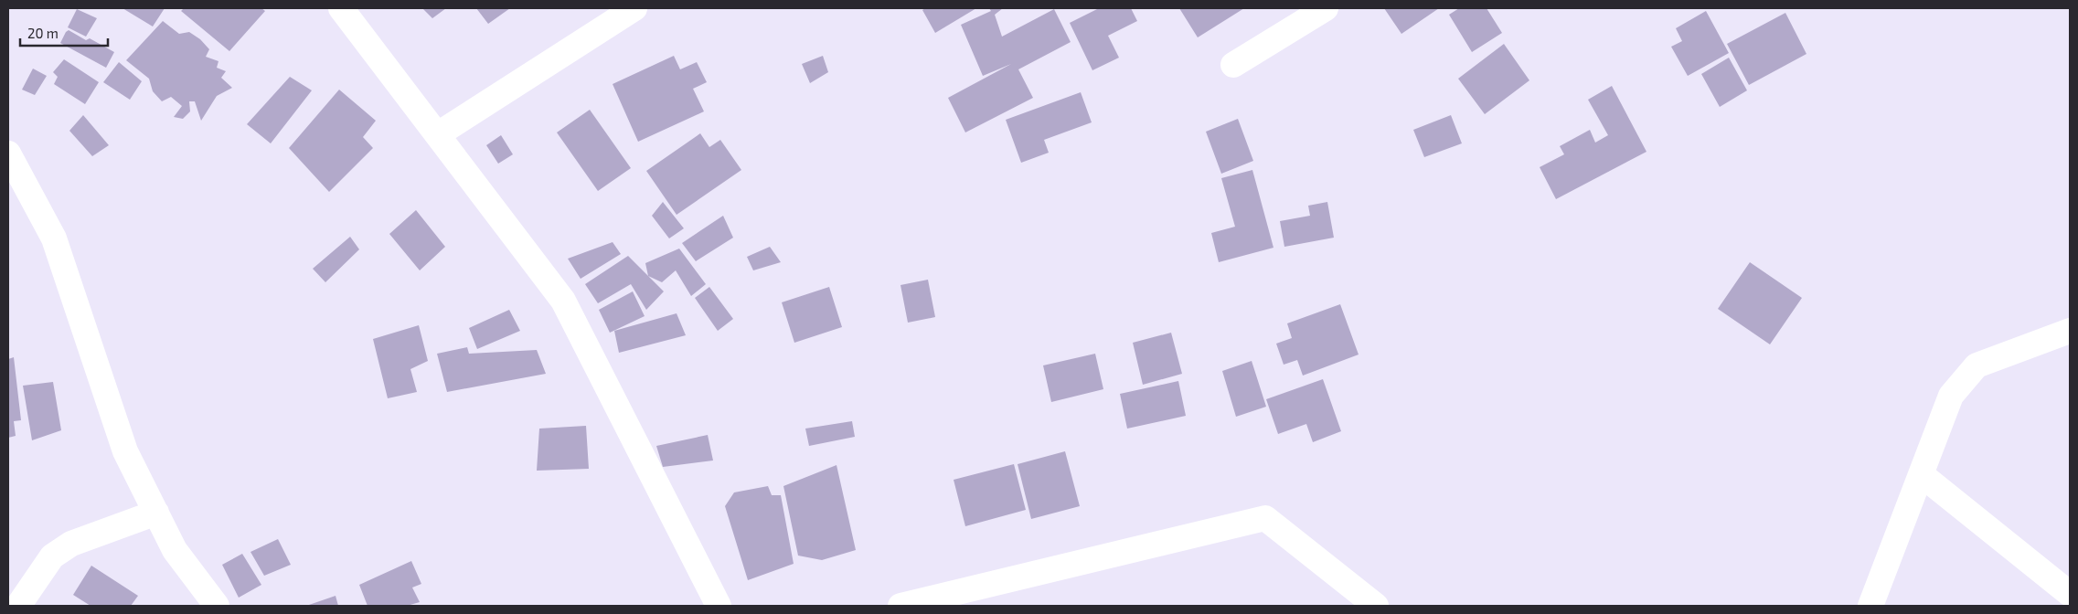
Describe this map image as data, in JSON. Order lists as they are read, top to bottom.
{
  "scale_bar": "20 m"
}
